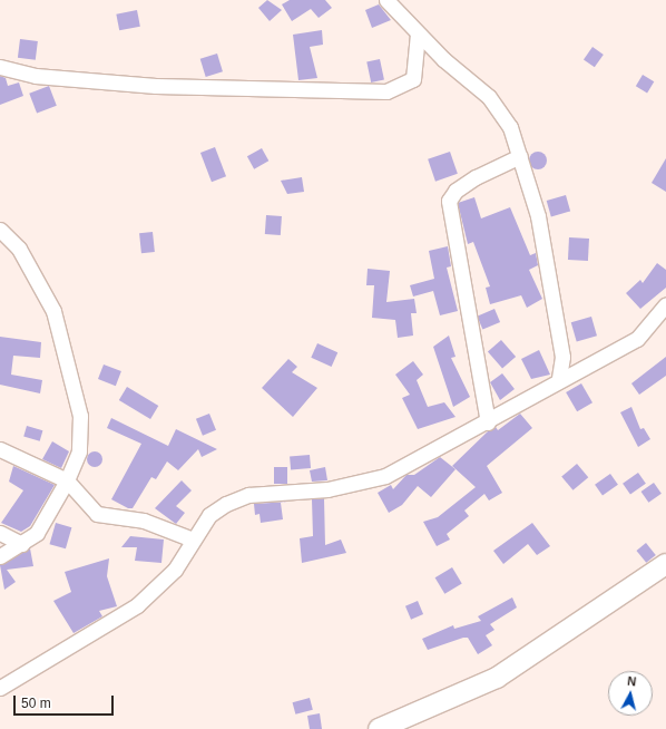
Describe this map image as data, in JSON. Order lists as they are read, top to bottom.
{
  "scale_bar": "50 m",
  "north": "top"
}
